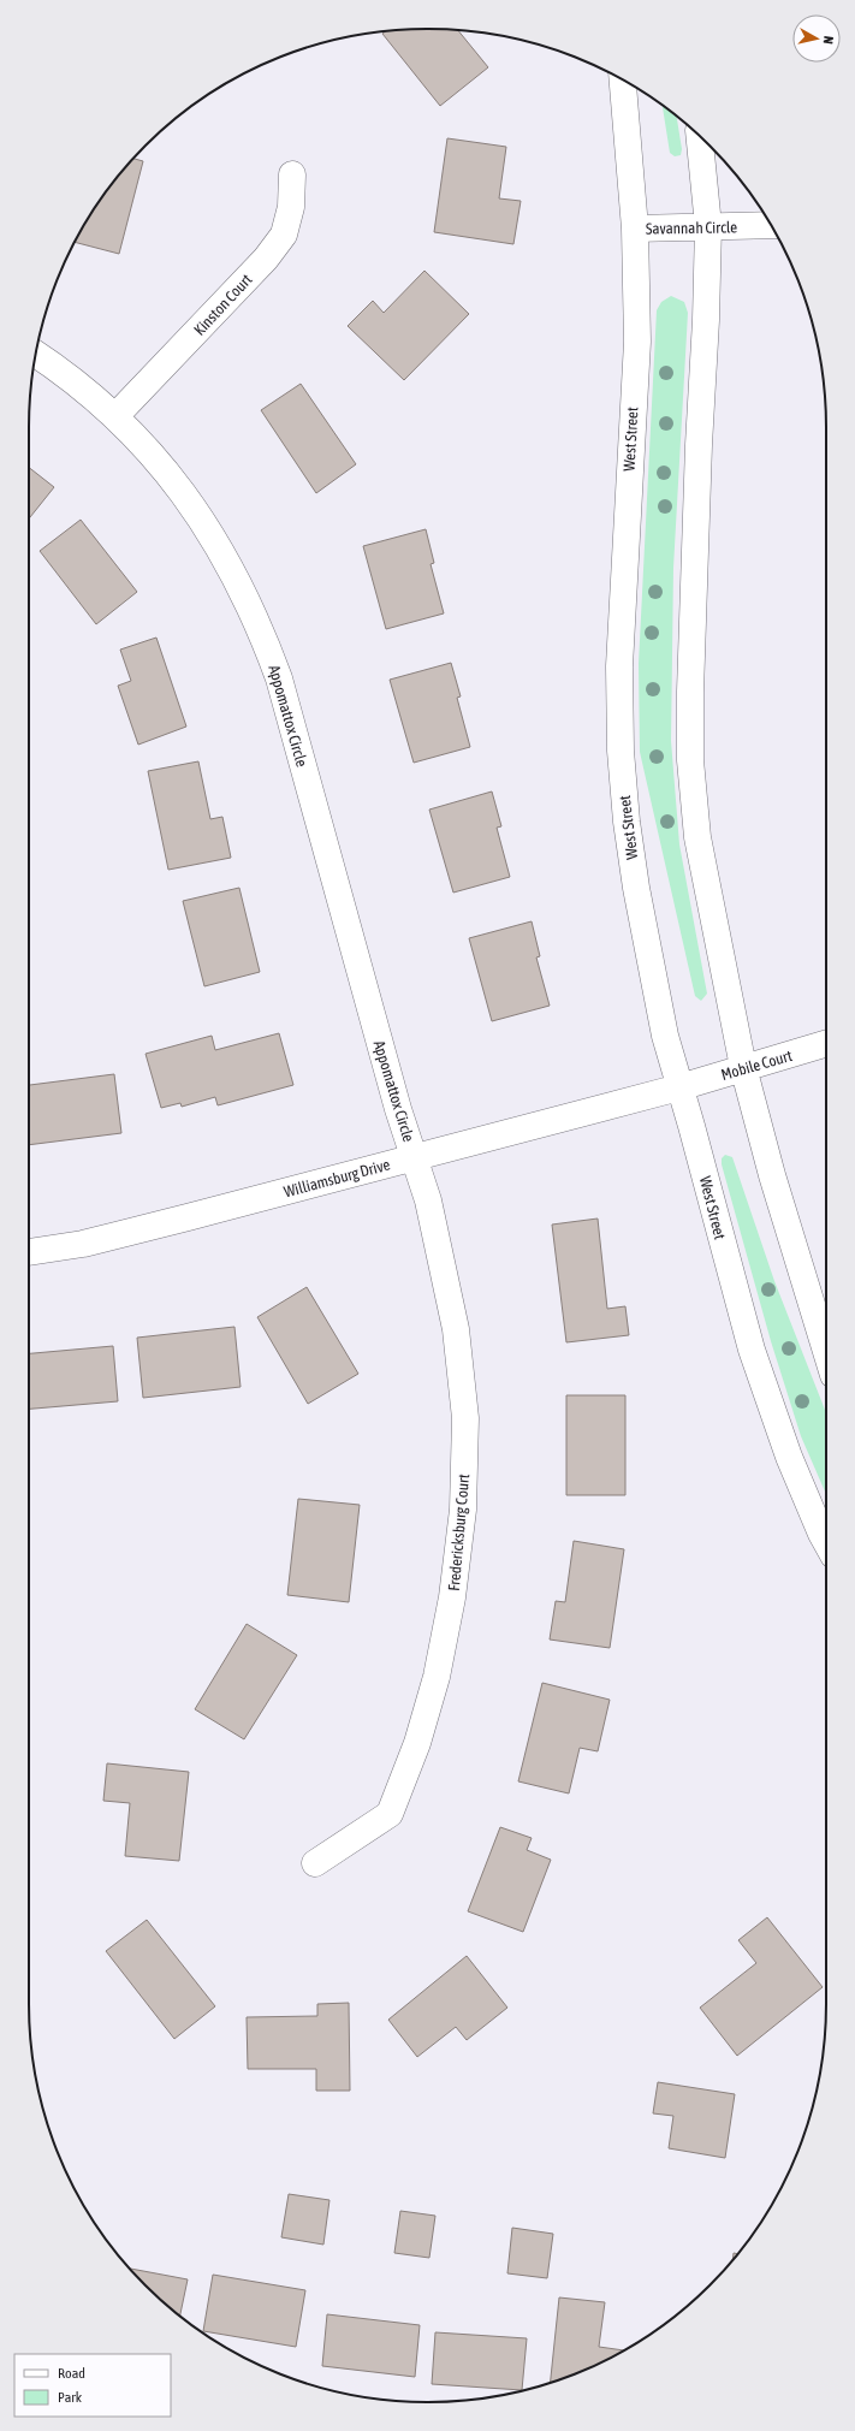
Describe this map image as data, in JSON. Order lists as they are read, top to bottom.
{
  "streets": {
    "street": [
      "Savannah Circle",
      "Kinston Court",
      "West Street",
      "Appomattox Circle",
      "Mobile Court",
      "Williamsburg Drive",
      "Fredericksburg Court"
    ]
  },
  "crossings": [
    ["Savannah Circle", "West Street"],
    ["Kinston Court", "Appomattox Circle"],
    ["West Street", "Mobile Court"],
    ["West Street", "Williamsburg Drive"],
    ["Appomattox Circle", "Williamsburg Drive"],
    ["Appomattox Circle", "Fredericksburg Court"],
    ["Mobile Court", "Williamsburg Drive"],
    ["Williamsburg Drive", "Fredericksburg Court"]
  ],
  "legend": ["Road", "Park"],
  "north": "right"
}
